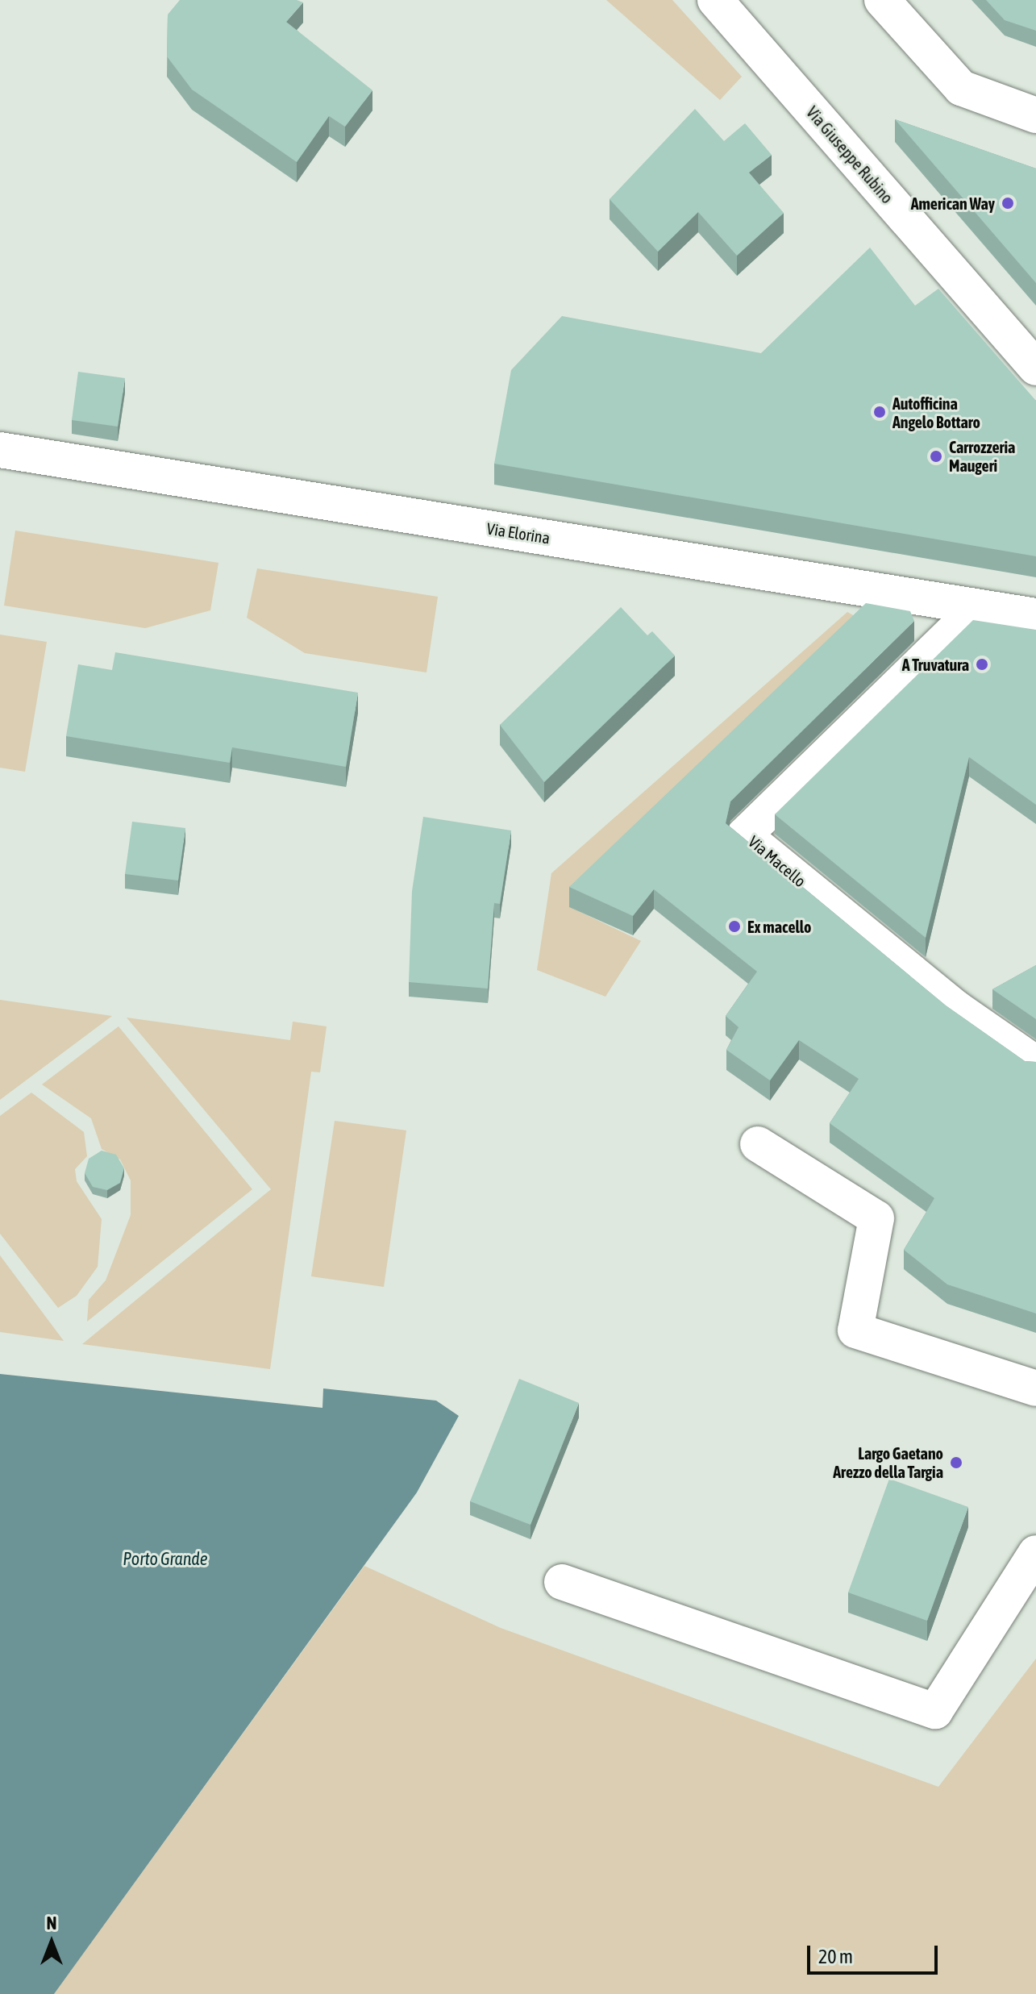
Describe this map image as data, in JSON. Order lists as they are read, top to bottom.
{
  "streets": {
    "street": ["Via Giuseppe Rubino", "Via Elorina", "Via Macello"]
  },
  "crossings": [
    ["Via Elorina", "Via Macello"]
  ],
  "water": ["Porto Grande"],
  "places": [
    "American Way",
    "Autofficina Angelo Bottaro",
    "Carrozzeria Maugeri",
    "A Truvatura",
    "Ex macello",
    "Largo Gaetano Arezzo della Targia"
  ],
  "scale_bar": "20 m",
  "north": "top"
}
